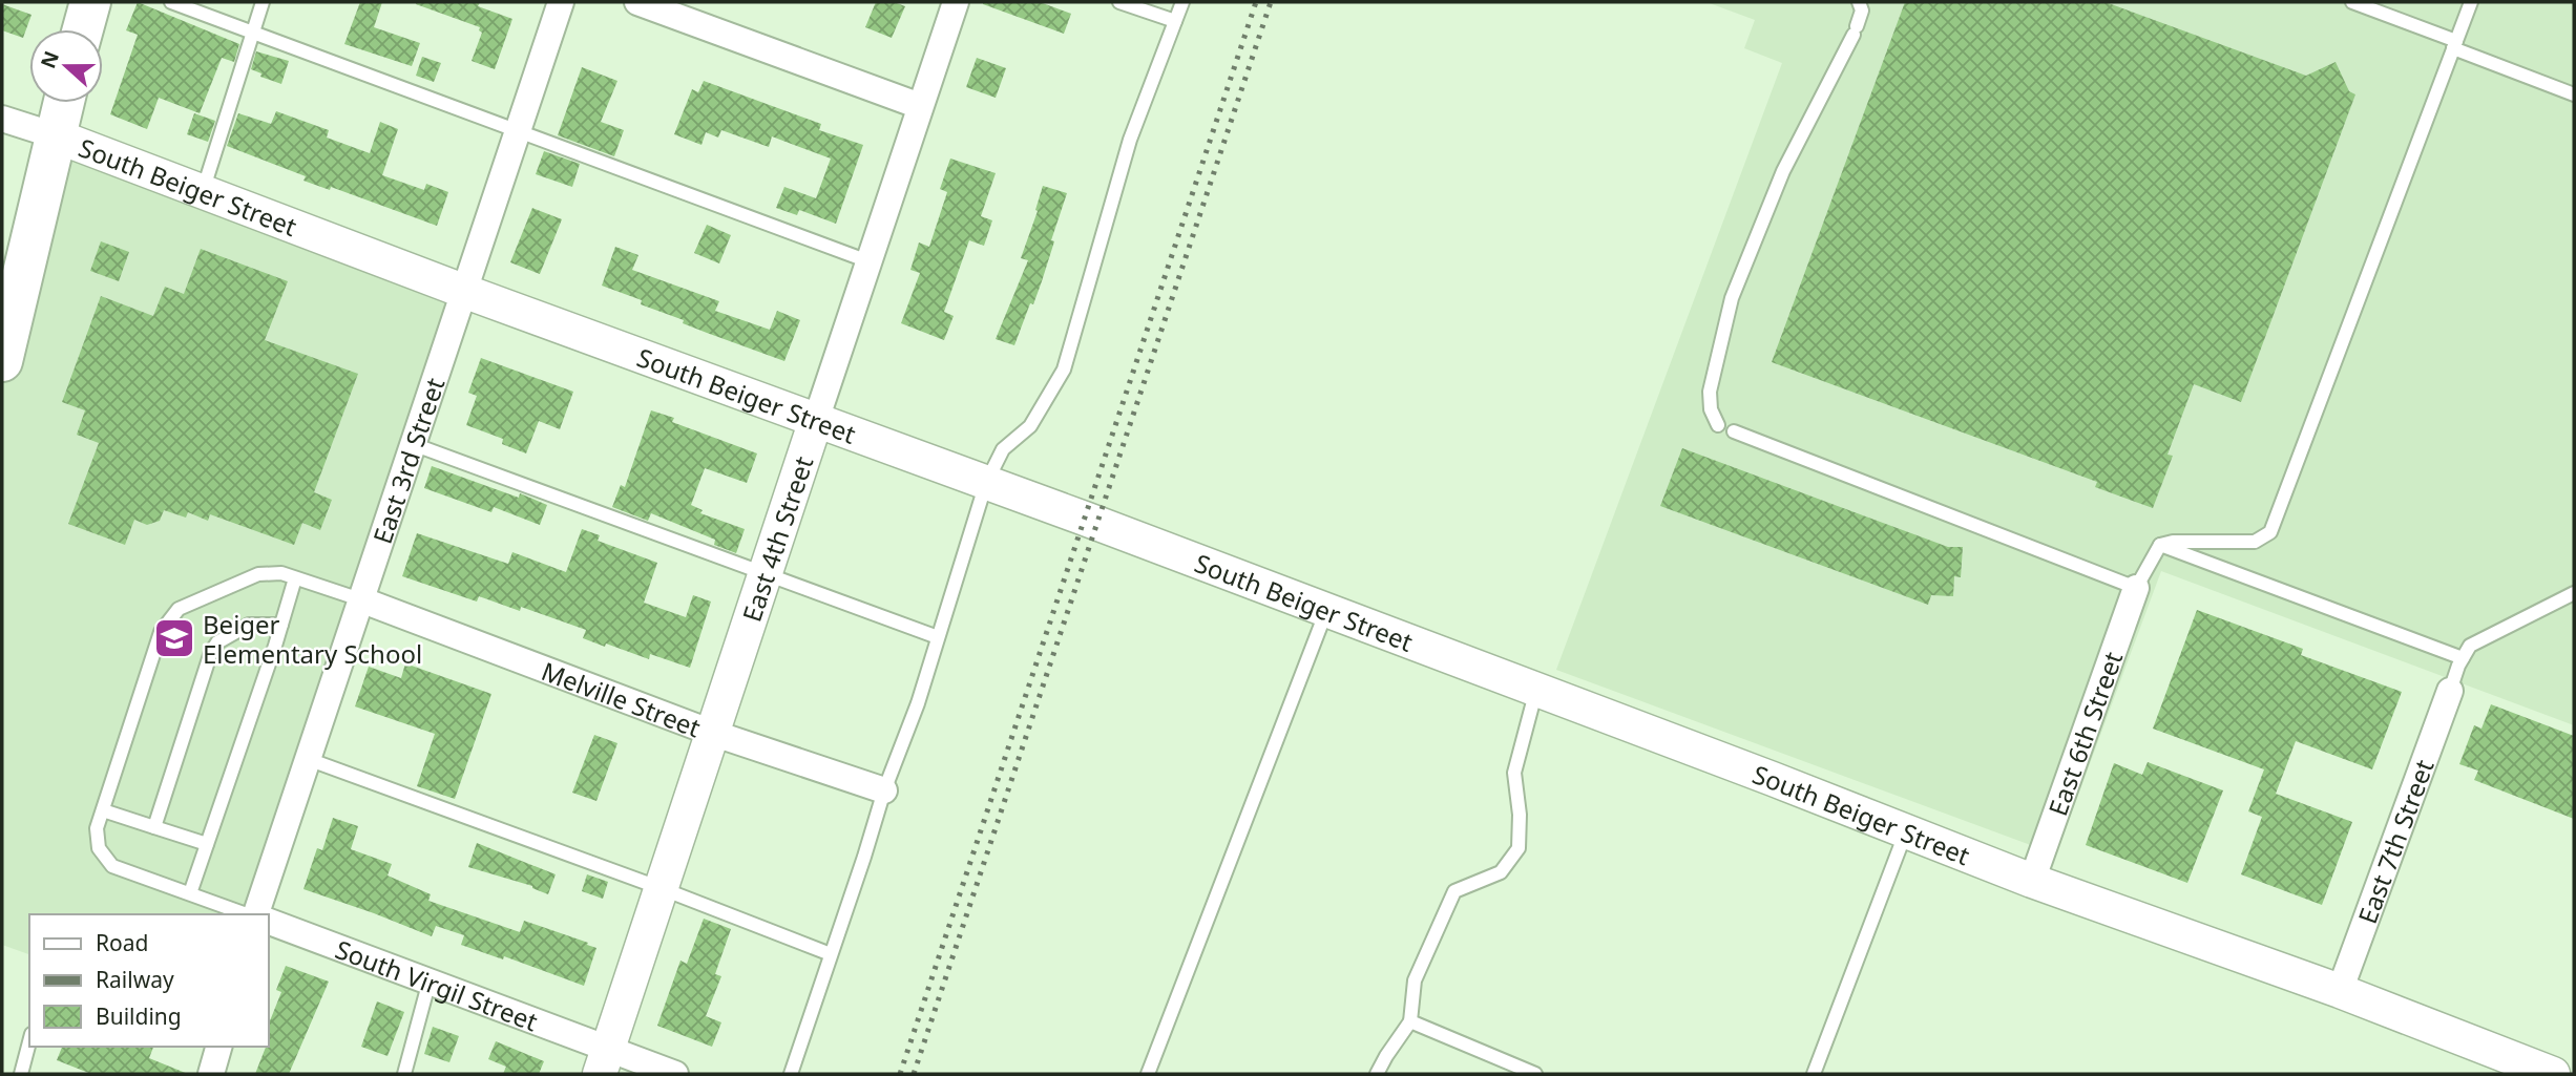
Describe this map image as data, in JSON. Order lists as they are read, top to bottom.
{
  "streets": {
    "street": [
      "South Beiger Street",
      "East 3rd Street",
      "East 4th Street",
      "Melville Street",
      "East 6th Street",
      "East 7th Street",
      "South Virgil Street"
    ]
  },
  "crossings": [
    ["South Beiger Street", "East 3rd Street"],
    ["South Beiger Street", "East 4th Street"],
    ["South Beiger Street", "East 6th Street"],
    ["South Beiger Street", "East 7th Street"],
    ["East 3rd Street", "Melville Street"],
    ["East 4th Street", "Melville Street"],
    ["East 4th Street", "South Virgil Street"]
  ],
  "places": {
    "school or university": ["Beiger Elementary School"]
  },
  "legend": ["Road", "Railway", "Building"],
  "north": "left"
}
